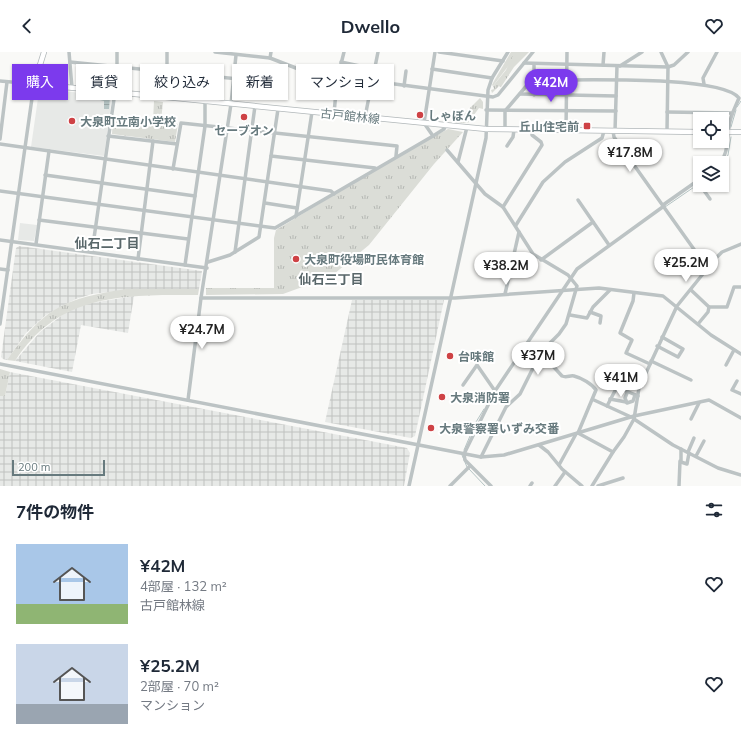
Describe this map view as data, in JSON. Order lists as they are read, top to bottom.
{
  "streets": {
    "main road": ["古戸館林線"]
  },
  "districts": ["仙石二丁目", "仙石三丁目"],
  "places": {
    "other": [
      "しゃぼん",
      "セーブオン",
      "大泉町立南小学校",
      "大泉町役場町民体育館",
      "台味館",
      "大泉消防署",
      "大泉警察署いずみ交番"
    ],
    "transit": ["丘山住宅前"]
  },
  "scale_bar": "200 m",
  "page": {
    "header": "Dwello",
    "chip": [
      "購入",
      "賃貸",
      "絞り込み",
      "新着",
      "マンション"
    ],
    "price": [
      "¥42M",
      "¥17.8M",
      "¥25.2M",
      "¥38.2M",
      "¥24.7M",
      "¥37M",
      "¥41M"
    ],
    "scale": "200 m",
    "heading": "7件の物件",
    "list": [
      {
        "name": "¥42M",
        "note": "4部屋 · 132 m² · 古戸館林線"
      },
      {
        "name": "¥25.2M",
        "note": "2部屋 · 70 m² · マンション"
      }
    ]
  }
}
